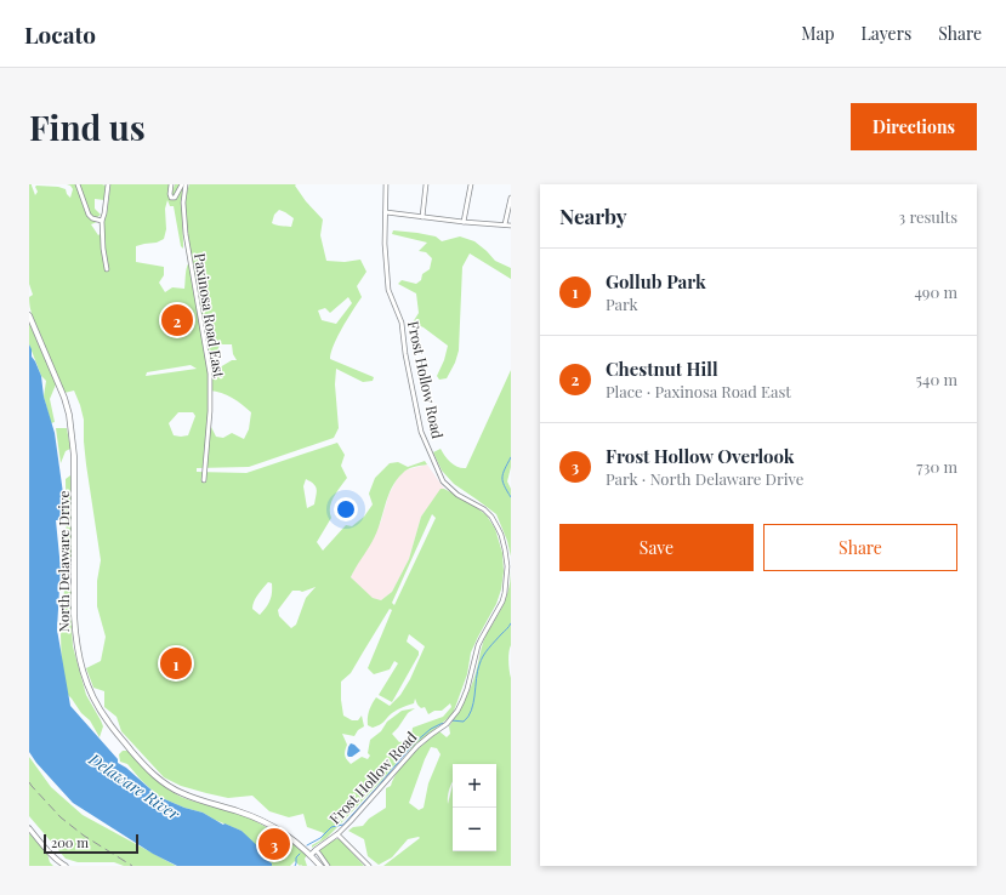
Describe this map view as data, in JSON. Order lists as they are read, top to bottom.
{
  "streets": {
    "main road": ["North Delaware Drive"],
    "street": ["Paxinosa Road East", "Frost Hollow Road"]
  },
  "crossings": [
    ["Frost Hollow Road", "North Delaware Drive"]
  ],
  "water": ["Delaware River"],
  "scale_bar": "200 m",
  "page": {
    "header": "Locato",
    "nav": ["Map", "Layers", "Share"],
    "buttons": [
      "Directions",
      ["Save", "Share"]
    ],
    "title": "Find us",
    "heading": ["Nearby", "3 results"],
    "list": [
      {
        "mark": "1",
        "name": "Gollub Park",
        "note": "Park",
        "value": "490 m"
      },
      {
        "mark": "2",
        "name": "Chestnut Hill",
        "note": "Place · Paxinosa Road East",
        "value": "540 m"
      },
      {
        "mark": "3",
        "name": "Frost Hollow Overlook",
        "note": "Park · North Delaware Drive",
        "value": "730 m"
      }
    ],
    "pins": ["2", "1", "3"],
    "map_buttons": ["+", "−"],
    "scale": "200 m"
  }
}
